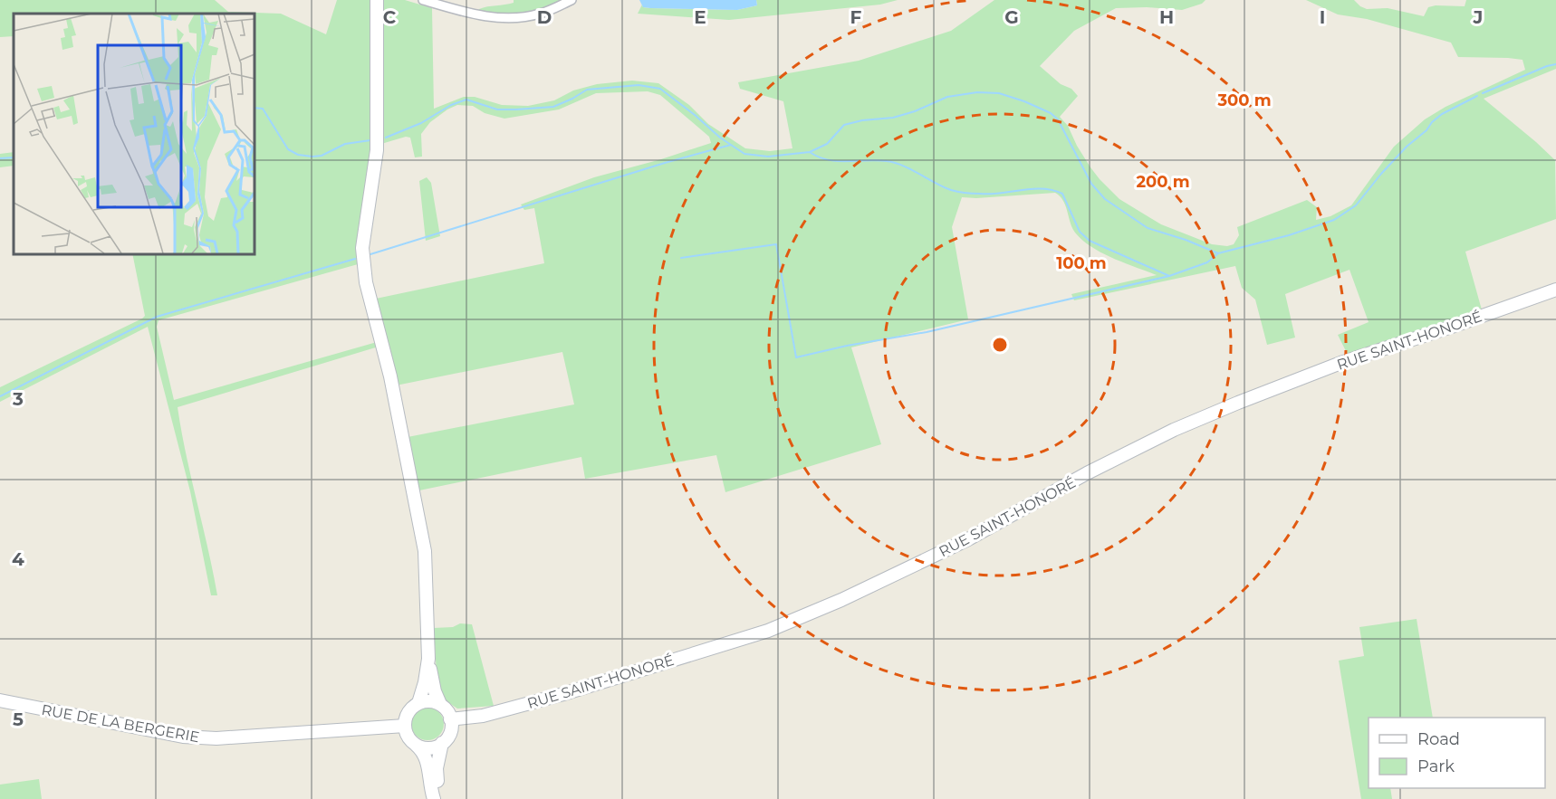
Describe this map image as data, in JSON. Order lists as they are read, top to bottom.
{
  "streets": {
    "street": ["RUE SAINT-HONORÉ", "RUE DE LA BERGERIE"]
  },
  "crossings": [
    ["RUE SAINT-HONORÉ", "RUE DE LA BERGERIE"]
  ],
  "legend": ["Road", "Park"],
  "grid": {
    "columns": [
      "C",
      "D",
      "E",
      "F",
      "G",
      "H",
      "I",
      "J"
    ],
    "rows": ["3", "4", "5"]
  },
  "rings": ["300 m", "200 m", "100 m"]
}
